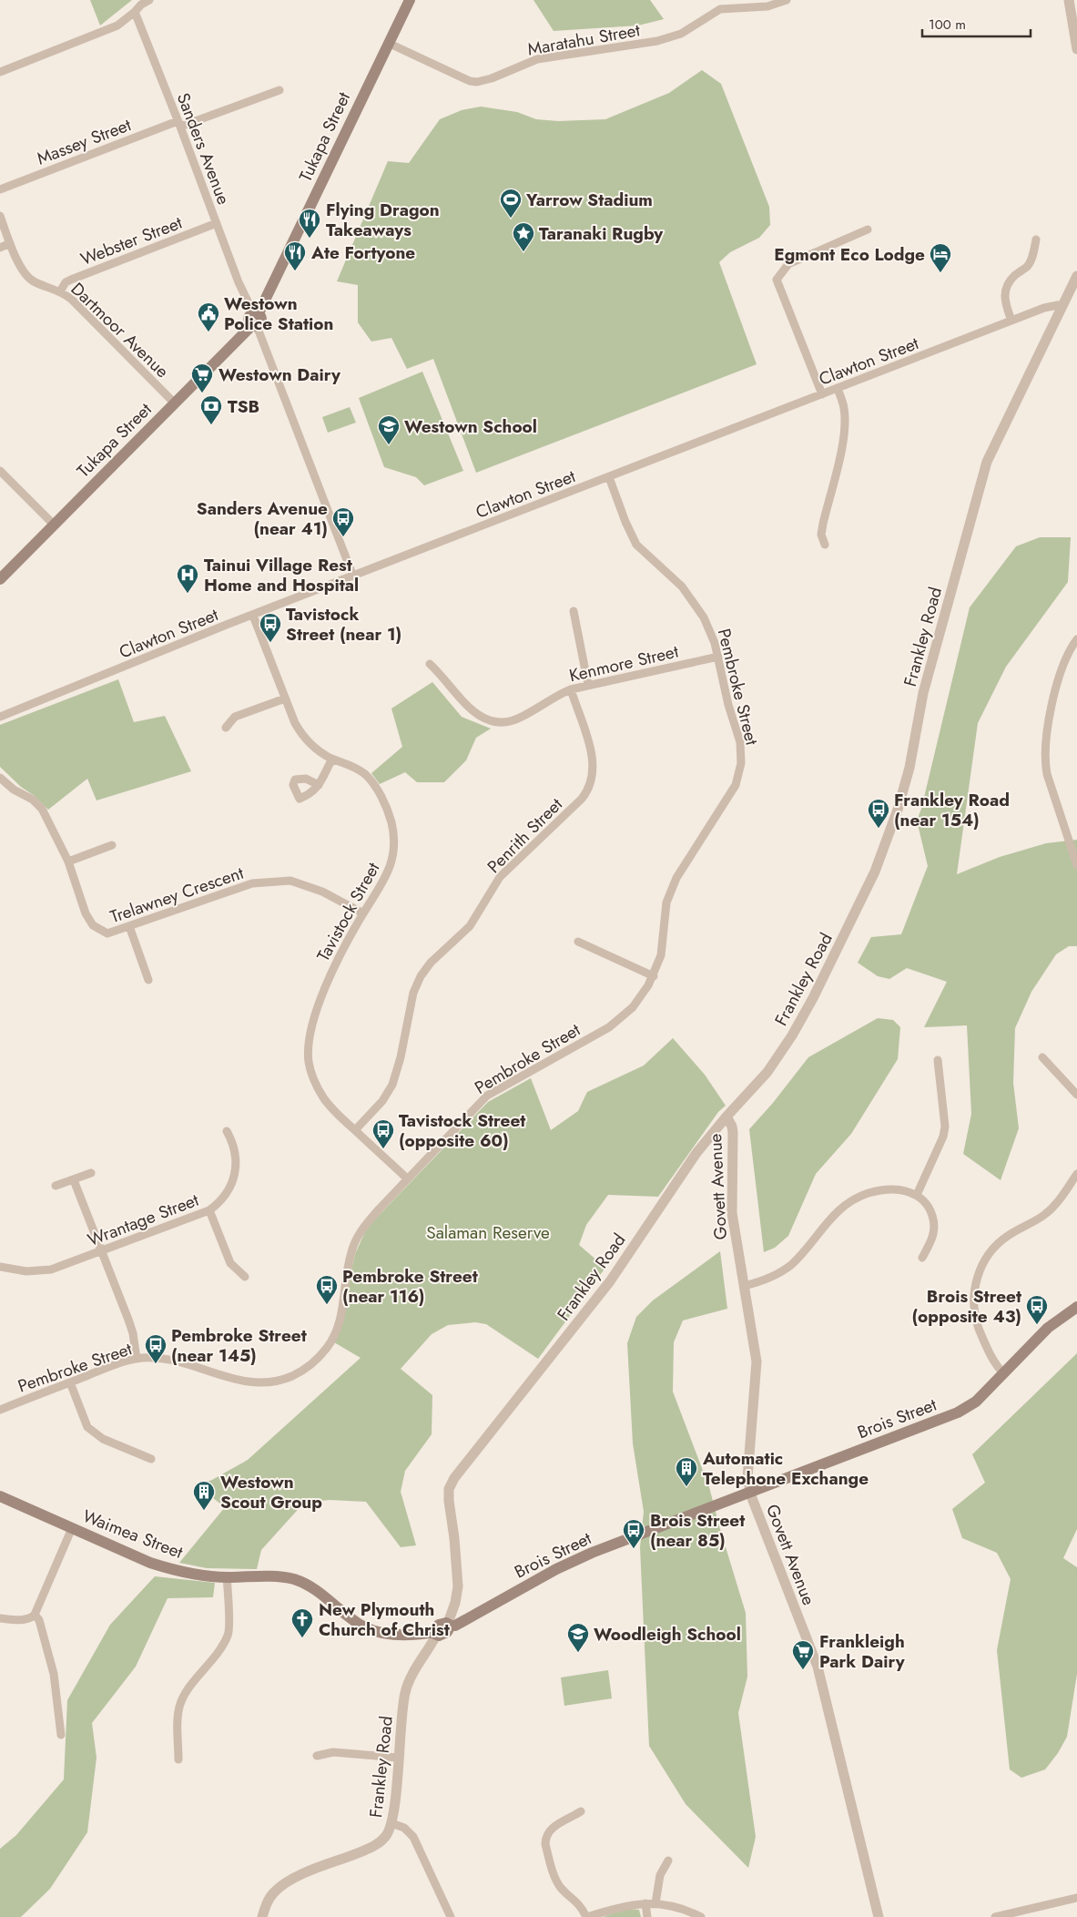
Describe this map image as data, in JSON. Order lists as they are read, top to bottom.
{
  "streets": {
    "main road": ["Tukapa Street", "Brois Street", "Waimea Street"],
    "street": [
      "Maratahu Street",
      "Massey Street",
      "Sanders Avenue",
      "Webster Street",
      "Dartmoor Avenue",
      "Clawton Street",
      "Frankley Road",
      "Kenmore Street",
      "Pembroke Street",
      "Penrith Street",
      "Trelawney Crescent",
      "Tavistock Street",
      "Govett Avenue",
      "Wrantage Street"
    ]
  },
  "crossings": [
    ["Maratahu Street", "Tukapa Street"],
    ["Tukapa Street", "Sanders Avenue"],
    ["Tukapa Street", "Dartmoor Avenue"],
    ["Massey Street", "Sanders Avenue"],
    ["Sanders Avenue", "Webster Street"],
    ["Webster Street", "Dartmoor Avenue"],
    ["Clawton Street", "Frankley Road"],
    ["Clawton Street", "Pembroke Street"],
    ["Clawton Street", "Tavistock Street"],
    ["Frankley Road", "Govett Avenue"],
    ["Frankley Road", "Brois Street"],
    ["Frankley Road", "Waimea Street"],
    ["Kenmore Street", "Pembroke Street"],
    ["Kenmore Street", "Penrith Street"],
    ["Pembroke Street", "Tavistock Street"],
    ["Penrith Street", "Tavistock Street"],
    ["Trelawney Crescent", "Tavistock Street"],
    ["Govett Avenue", "Brois Street"],
    ["Brois Street", "Waimea Street"]
  ],
  "parks": ["Salaman Reserve"],
  "places": {
    "sports": ["Yarrow Stadium"],
    "restaurant": ["Flying Dragon Takeaways", "Ate Fortyone"],
    "place": ["Taranaki Rugby"],
    "hotel": ["Egmont Eco Lodge"],
    "public building": ["Westown Police Station"],
    "supermarket": ["Westown Dairy", "Frankleigh Park Dairy"],
    "bank": ["TSB"],
    "school or university": ["Westown School", "Woodleigh School"],
    "bus stop": [
      "Sanders Avenue (near 41)",
      "Tavistock Street (near 1)",
      "Frankley Road (near 154)",
      "Tavistock Street (opposite 60)",
      "Pembroke Street (near 116)",
      "Brois Street (opposite 43)",
      "Pembroke Street (near 145)",
      "Brois Street (near 85)"
    ],
    "hospital": ["Tainui Village Rest Home and Hospital"],
    "building": ["Automatic Telephone Exchange", "Westown Scout Group"],
    "church": ["New Plymouth Church of Christ"]
  },
  "scale_bar": "100 m"
}
